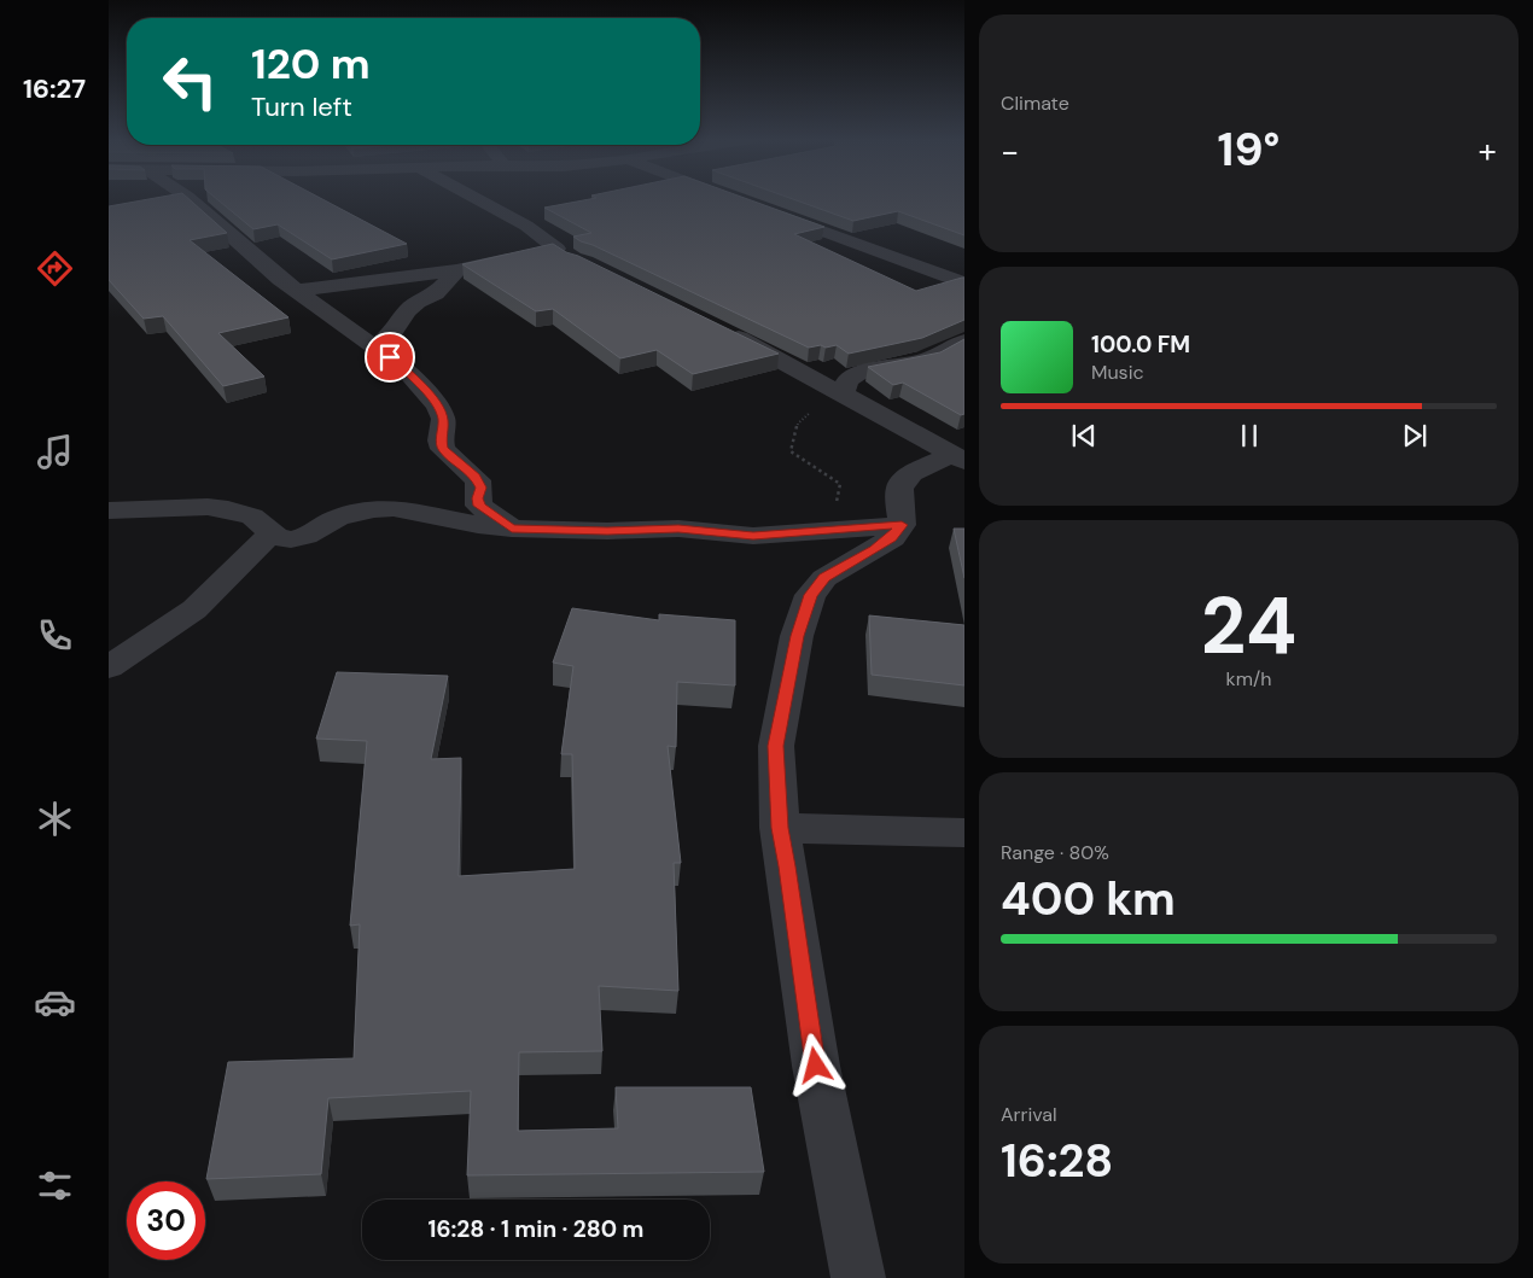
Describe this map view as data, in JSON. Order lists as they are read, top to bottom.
{
  "page": {
    "tabs": "16:27",
    "tile": [
      "Climate",
      ["24", "km/h"],
      ["Range · 80%", "400 km"],
      ["Arrival", "16:28"]
    ],
    "turn": ["120 m", "Turn left"],
    "heat": ["−", "19°", "+"],
    "song": ["100.0 FM", "Music"],
    "limit": "30",
    "trip": "16:28 · 1 min · 280 m"
  }
}
